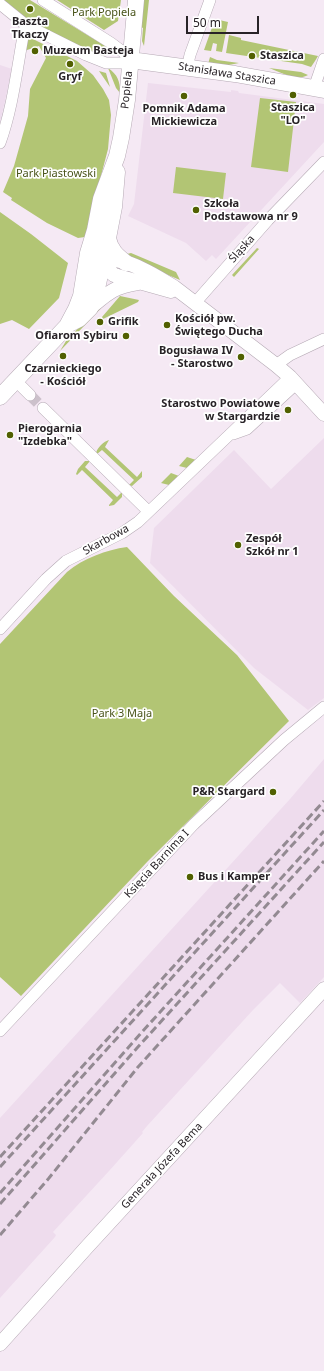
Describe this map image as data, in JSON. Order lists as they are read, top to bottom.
{
  "streets": {
    "main road": ["Stanisława Staszica", "Popiela"],
    "street": [
      "Śląska",
      "Skarbowa",
      "Księcia Barnima I",
      "Generała Józefa Bema"
    ]
  },
  "crossings": [
    ["Stanisława Staszica", "Popiela"]
  ],
  "parks": ["Park Popiela", "Park Piastowski", "Park 3 Maja"],
  "places": [
    "Baszta Tkaczy",
    "Muzeum Basteja",
    "Staszica",
    "Gryf",
    "Staszica \"LO\"",
    "Pomnik Adama Mickiewicza",
    "Szkoła Podstawowa nr 9",
    "Grifik",
    "Kościół pw. Świętego Ducha",
    "Ofiarom Sybiru",
    "Czarnieckiego - Kościół",
    "Bogusława IV - Starostwo",
    "Starostwo Powiatowe w Stargardzie",
    "Pierogarnia \"Izdebka\"",
    "Zespół Szkół nr 1",
    "P&R Stargard",
    "Bus i Kamper"
  ],
  "scale_bar": "50 m"
}
